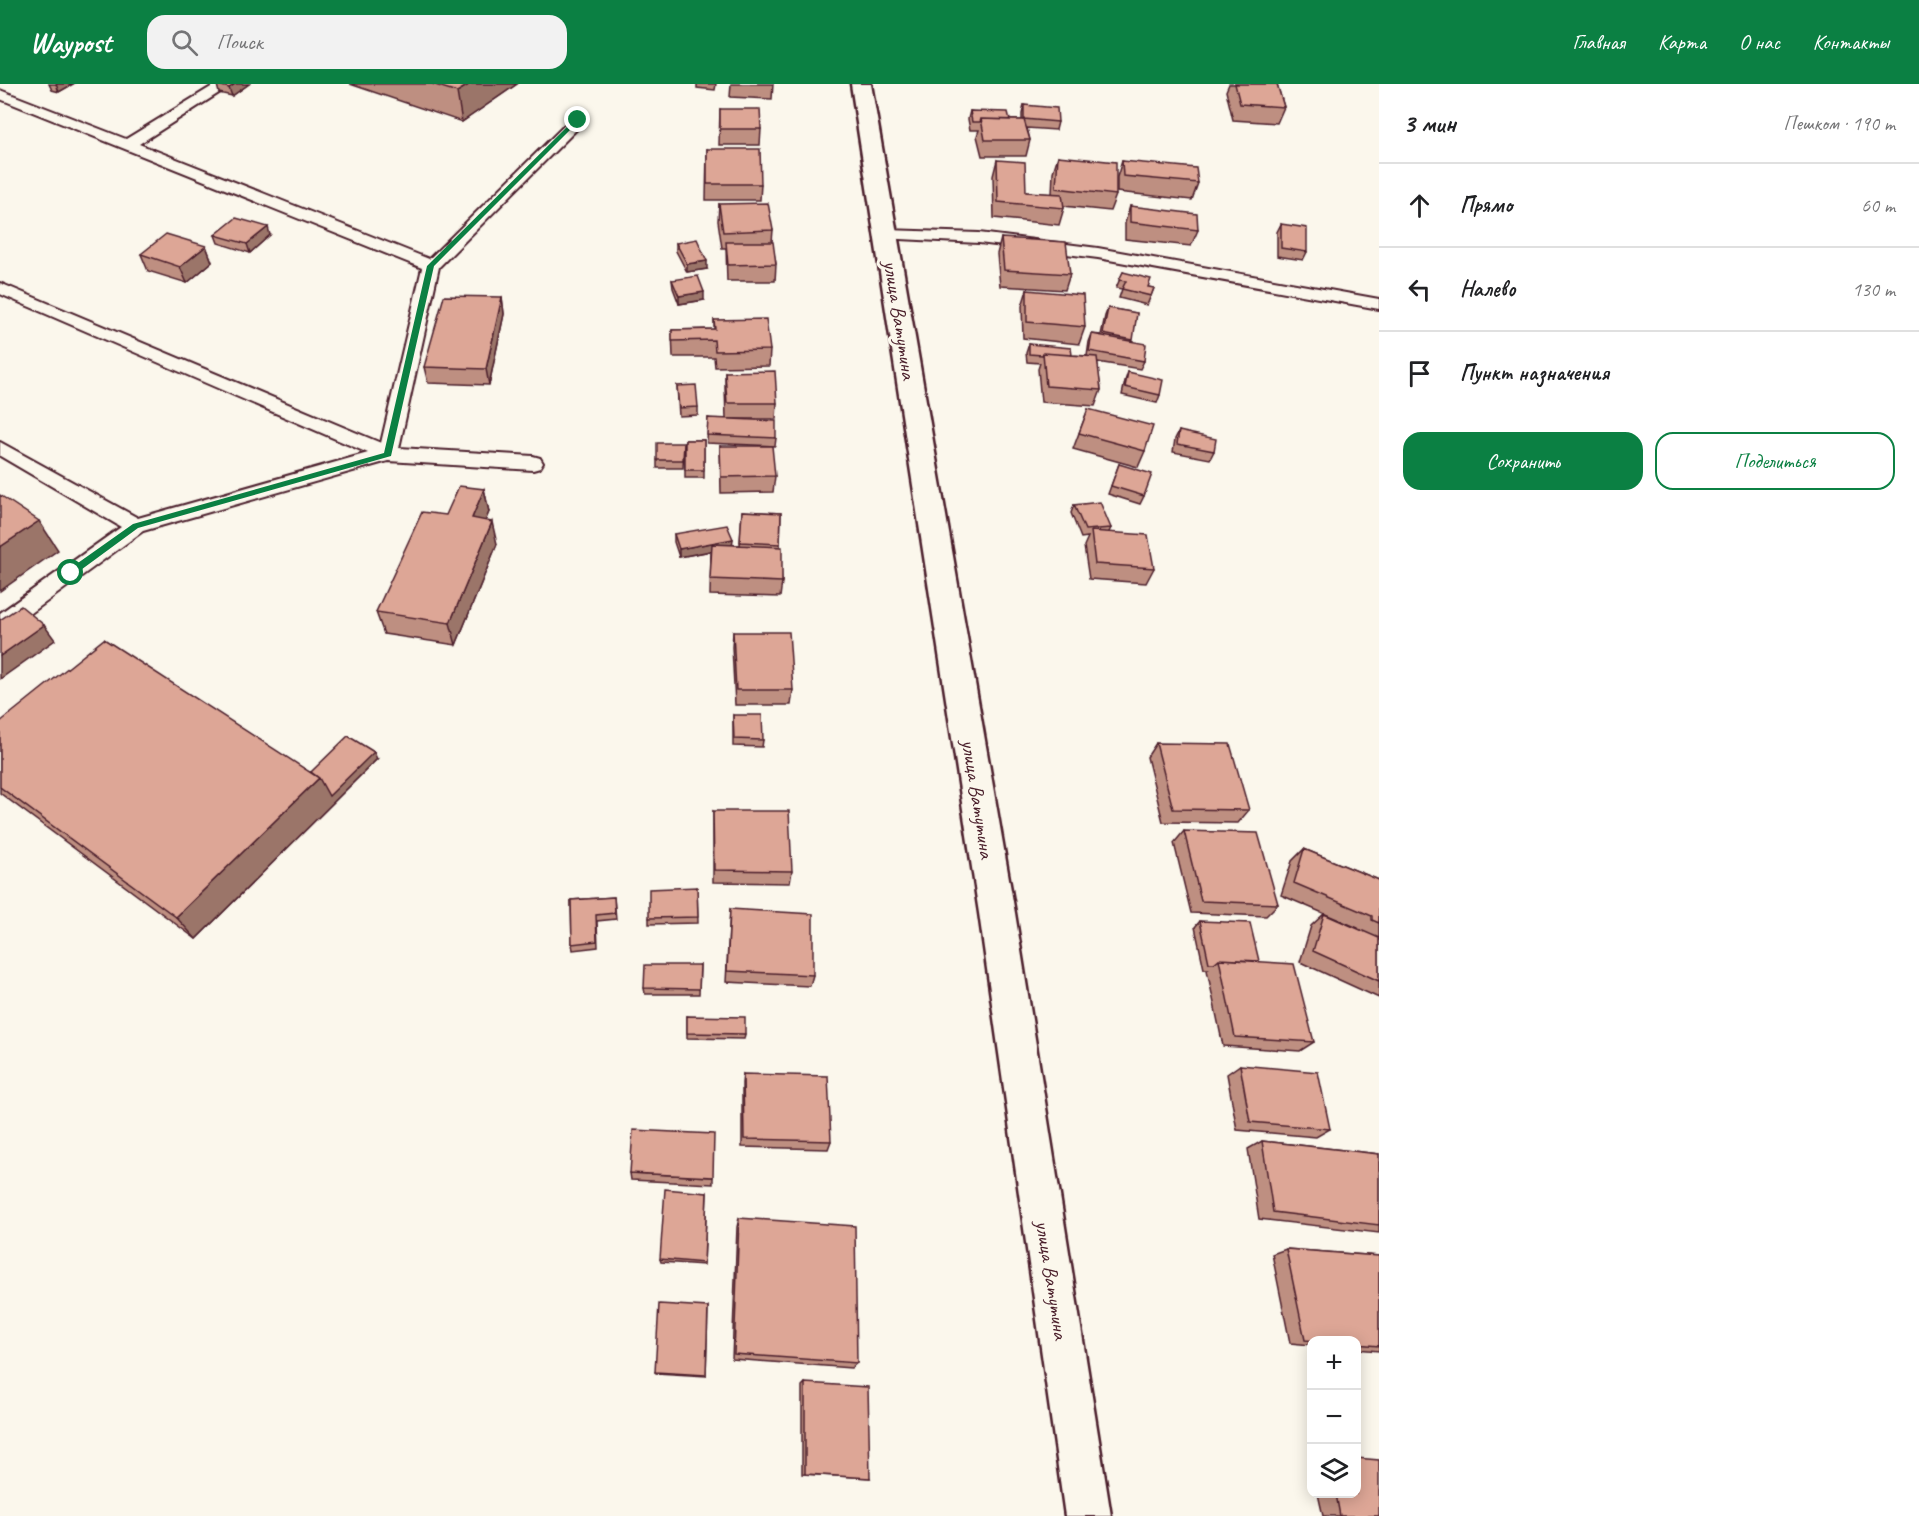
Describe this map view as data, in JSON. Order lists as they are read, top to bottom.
{
  "streets": {
    "main road": ["улица Ватутина"]
  },
  "page": {
    "header": "Waypost",
    "search": "Поиск",
    "nav": [
      "Главная",
      "Карта",
      "О нас",
      "Контакты"
    ],
    "heading": ["3 мин", "Пешком · 190 m"],
    "list": [
      ["Прямо", "60 m"],
      ["Налево", "130 m"],
      "Пункт назначения"
    ],
    "buttons": ["Сохранить", "Поделиться"],
    "map_buttons": ["+", "−"]
  }
}
